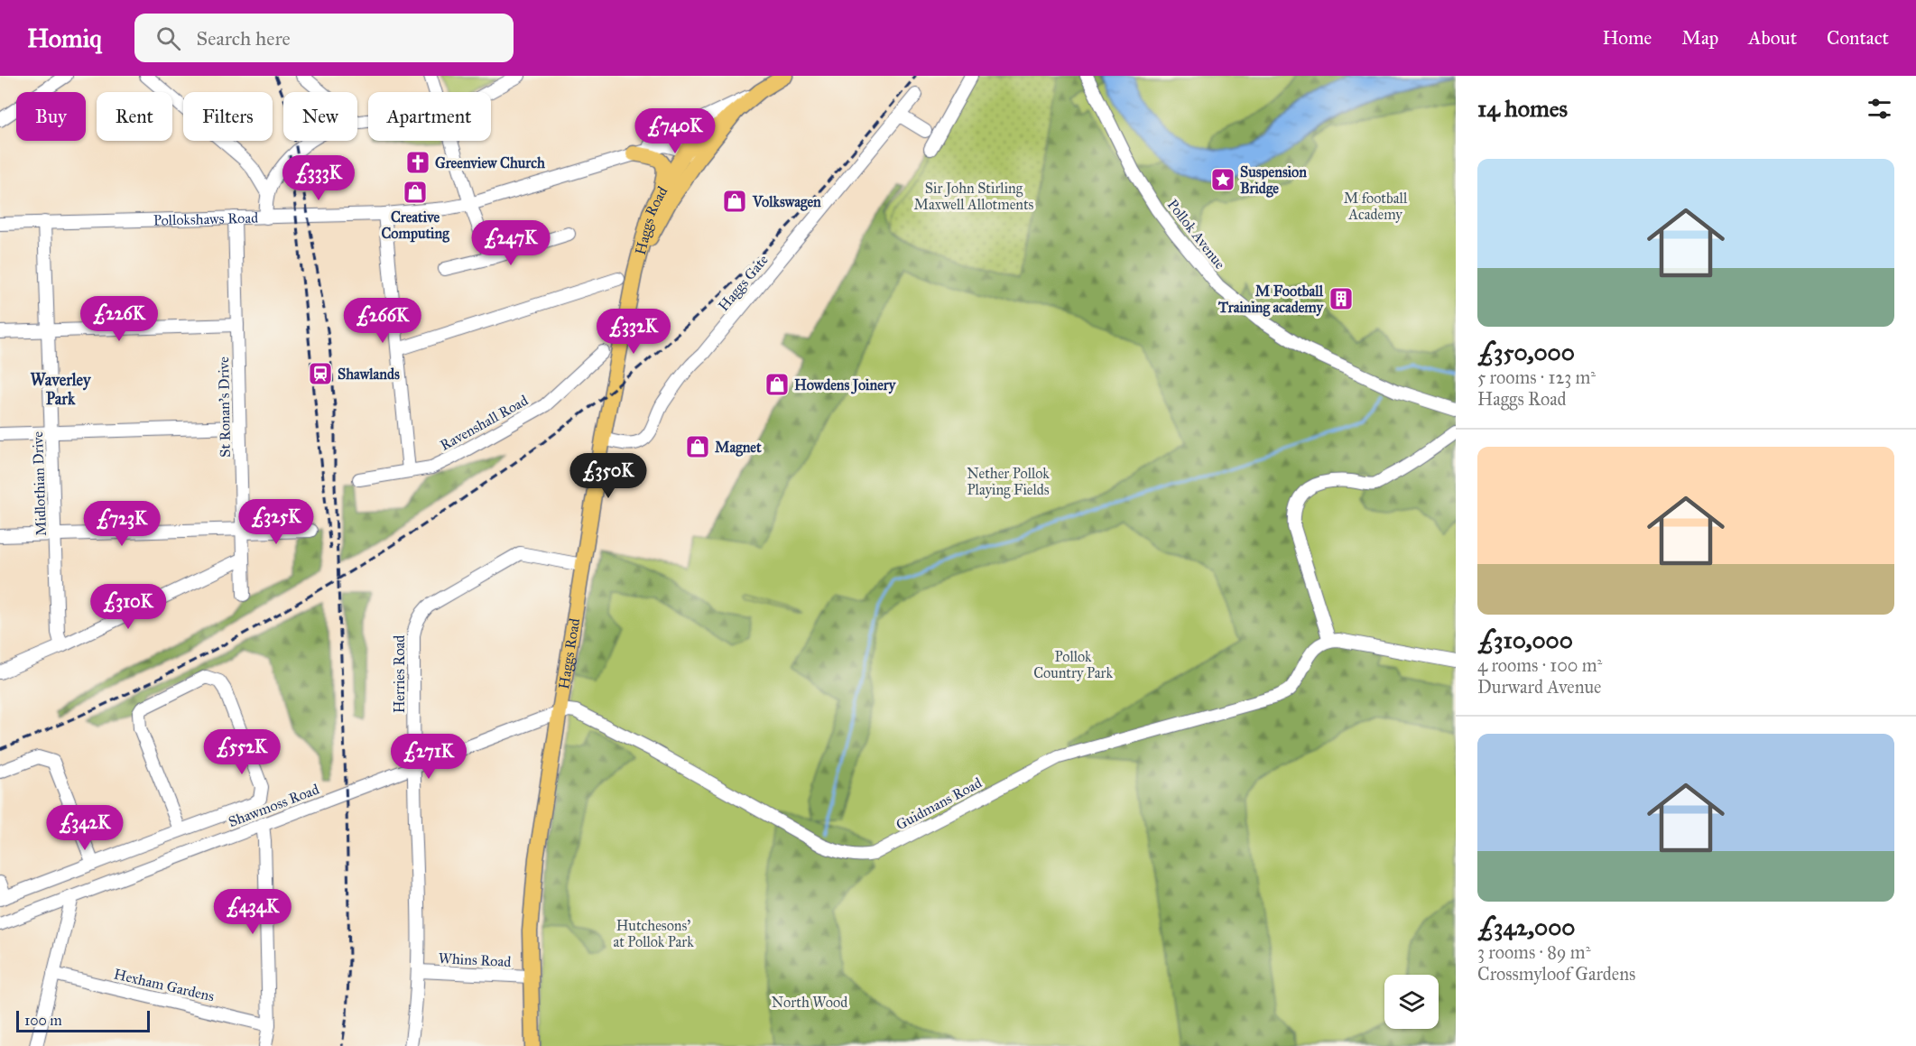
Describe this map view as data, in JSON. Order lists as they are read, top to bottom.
{
  "streets": {
    "main road": ["Haggs Road"],
    "street": [
      "Pollokshaws Road",
      "Pollok Avenue",
      "Haggs Gate",
      "St Ronan's Drive",
      "Ravenshall Road",
      "Midlothian Drive",
      "Herries Road",
      "Guidmans Road",
      "Shawmoss Road",
      "Whins Road",
      "Hexham Gardens"
    ]
  },
  "crossings": [
    ["Pollokshaws Road", "Haggs Road"],
    ["Pollokshaws Road", "St Ronan's Drive"],
    ["Pollokshaws Road", "Midlothian Drive"],
    ["Haggs Road", "Haggs Gate"],
    ["Haggs Road", "Herries Road"],
    ["Haggs Road", "Guidmans Road"],
    ["Haggs Road", "Shawmoss Road"],
    ["Haggs Road", "Whins Road"],
    ["Herries Road", "Shawmoss Road"],
    ["Herries Road", "Whins Road"],
    ["Guidmans Road", "Shawmoss Road"]
  ],
  "districts": ["Waverley Park"],
  "parks": [
    "Sir John Stirling Maxwell Allotments",
    "M football Academy",
    "Nether Pollok Playing Fields",
    "Pollok Country Park",
    "Hutchesons’ at Pollok Park",
    "North Wood"
  ],
  "places": {
    "church": ["Greenview Church"],
    "place": ["Suspension Bridge"],
    "shop": [
      "Creative Computing",
      "Volkswagen",
      "Howdens Joinery",
      "Magnet"
    ],
    "building": ["M Football Training academy"],
    "station": ["Shawlands"]
  },
  "scale_bar": "100 m",
  "page": {
    "header": "Homiq",
    "search": "Search here",
    "nav": [
      "Home",
      "Map",
      "About",
      "Contact"
    ],
    "heading": "14 homes",
    "chip": [
      "Buy",
      "Rent",
      "Filters",
      "New",
      "Apartment"
    ],
    "price": [
      "£740K",
      "£333K",
      "£247K",
      "£226K",
      "£266K",
      "£332K",
      "£350K",
      "£325K",
      "£723K",
      "£310K",
      "£552K",
      "£271K",
      "£342K",
      "£434K"
    ],
    "list": [
      {
        "name": "£350,000",
        "note": "5 rooms · 123 m² · Haggs Road"
      },
      {
        "name": "£310,000",
        "note": "4 rooms · 100 m² · Durward Avenue"
      },
      {
        "name": "£342,000",
        "note": "3 rooms · 89 m² · Crossmyloof Gardens"
      }
    ],
    "scale": "100 m"
  }
}
